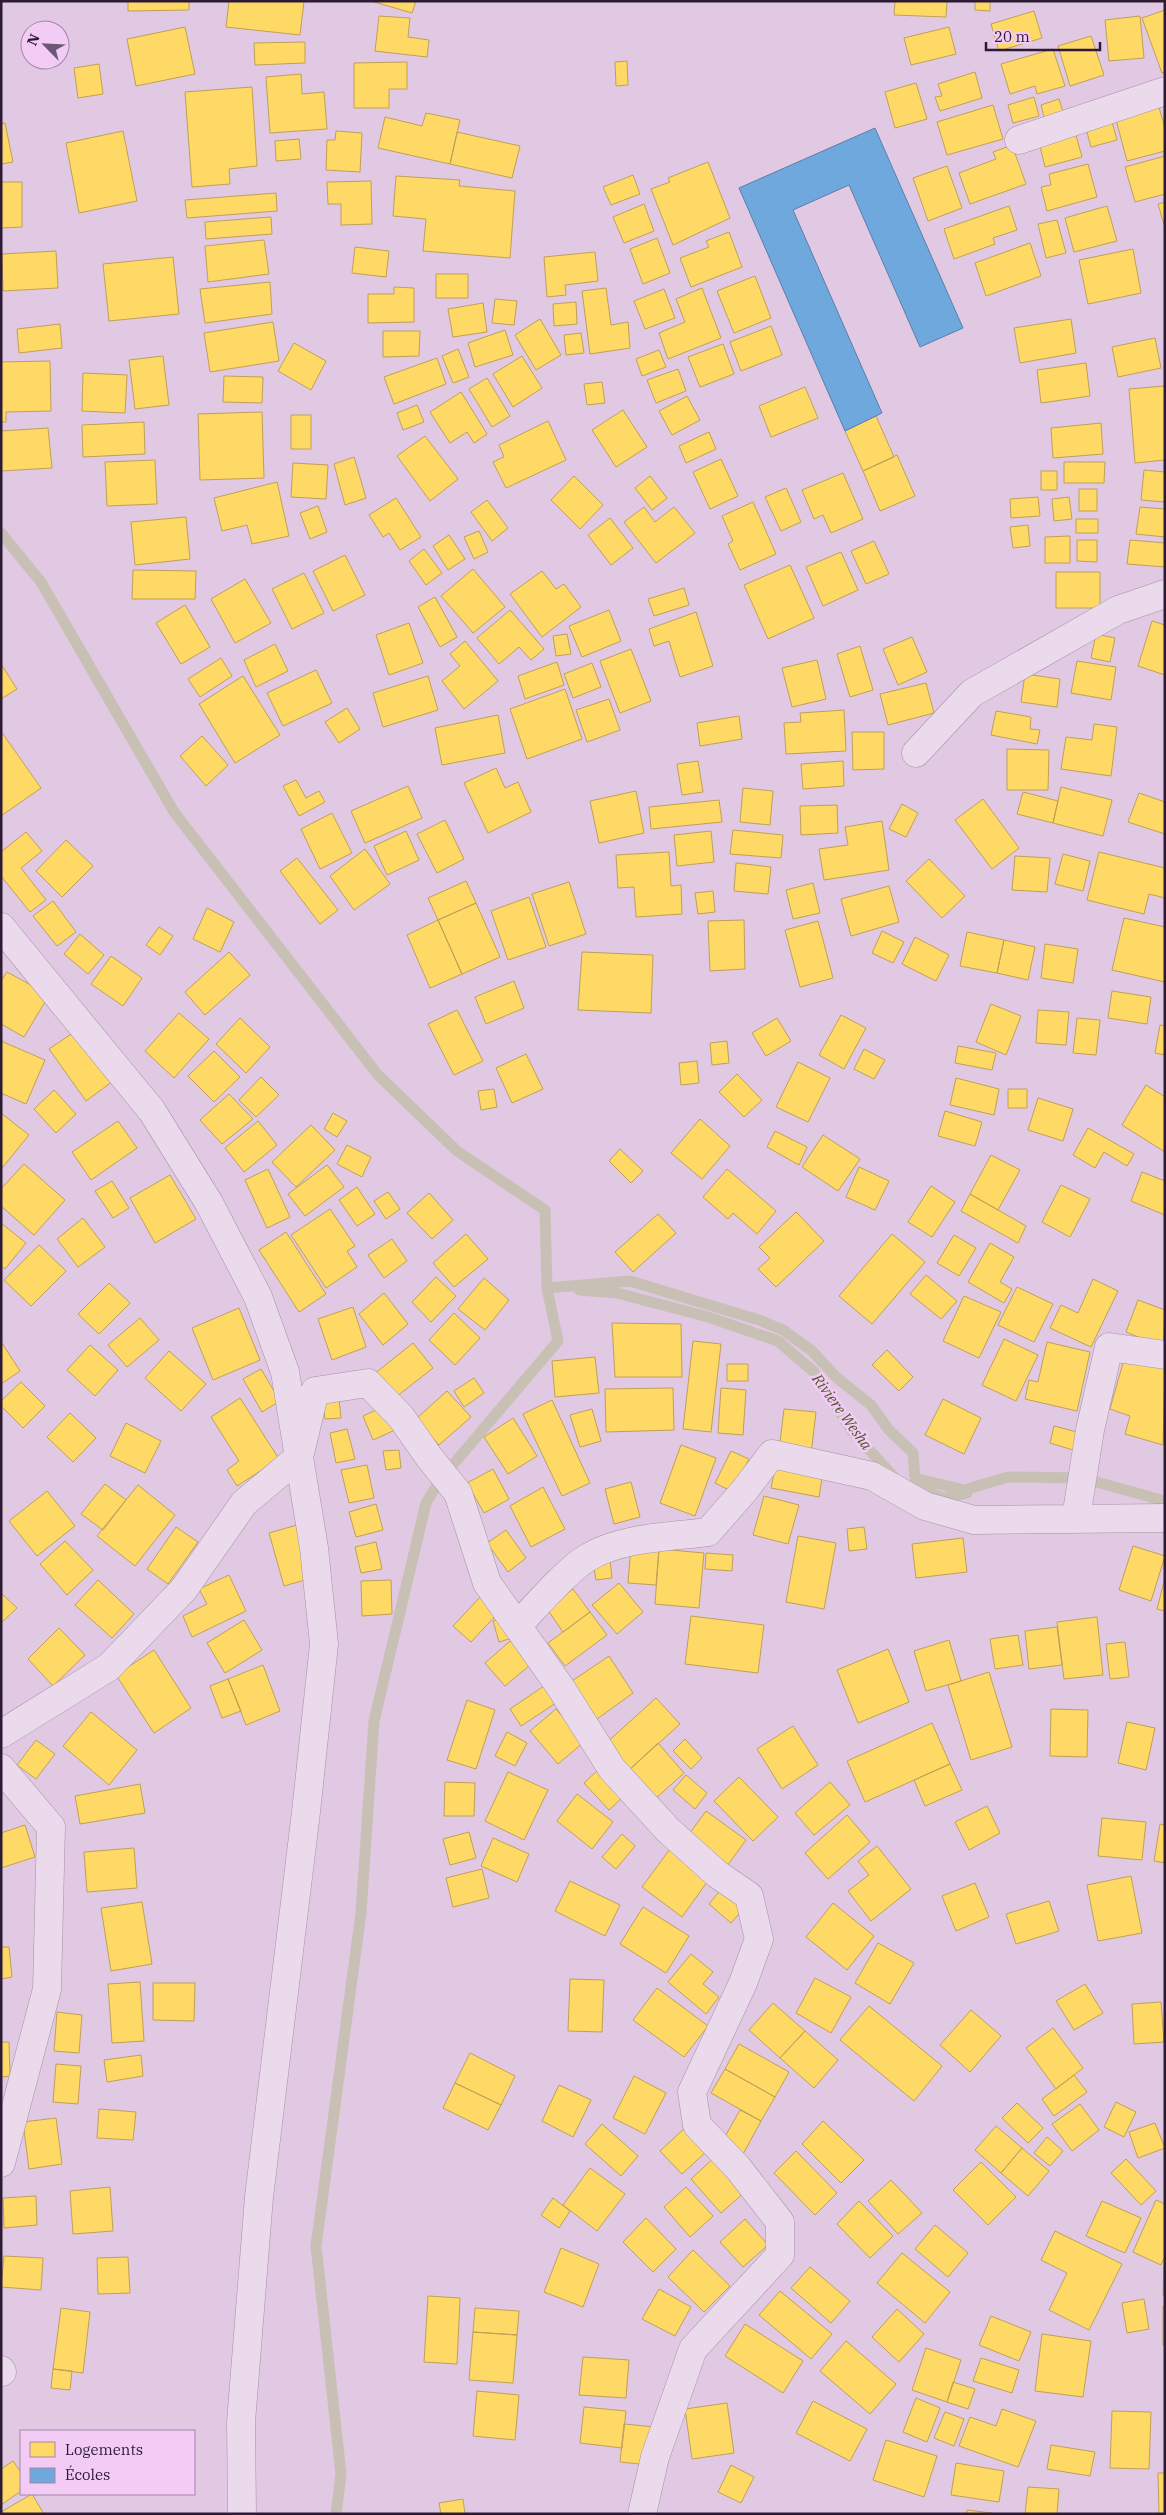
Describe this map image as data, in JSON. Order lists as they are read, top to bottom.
{
  "water": ["Riviere Wesha"],
  "legend": ["Logements", "Écoles"],
  "scale_bar": "20 m",
  "north": "top left"
}
